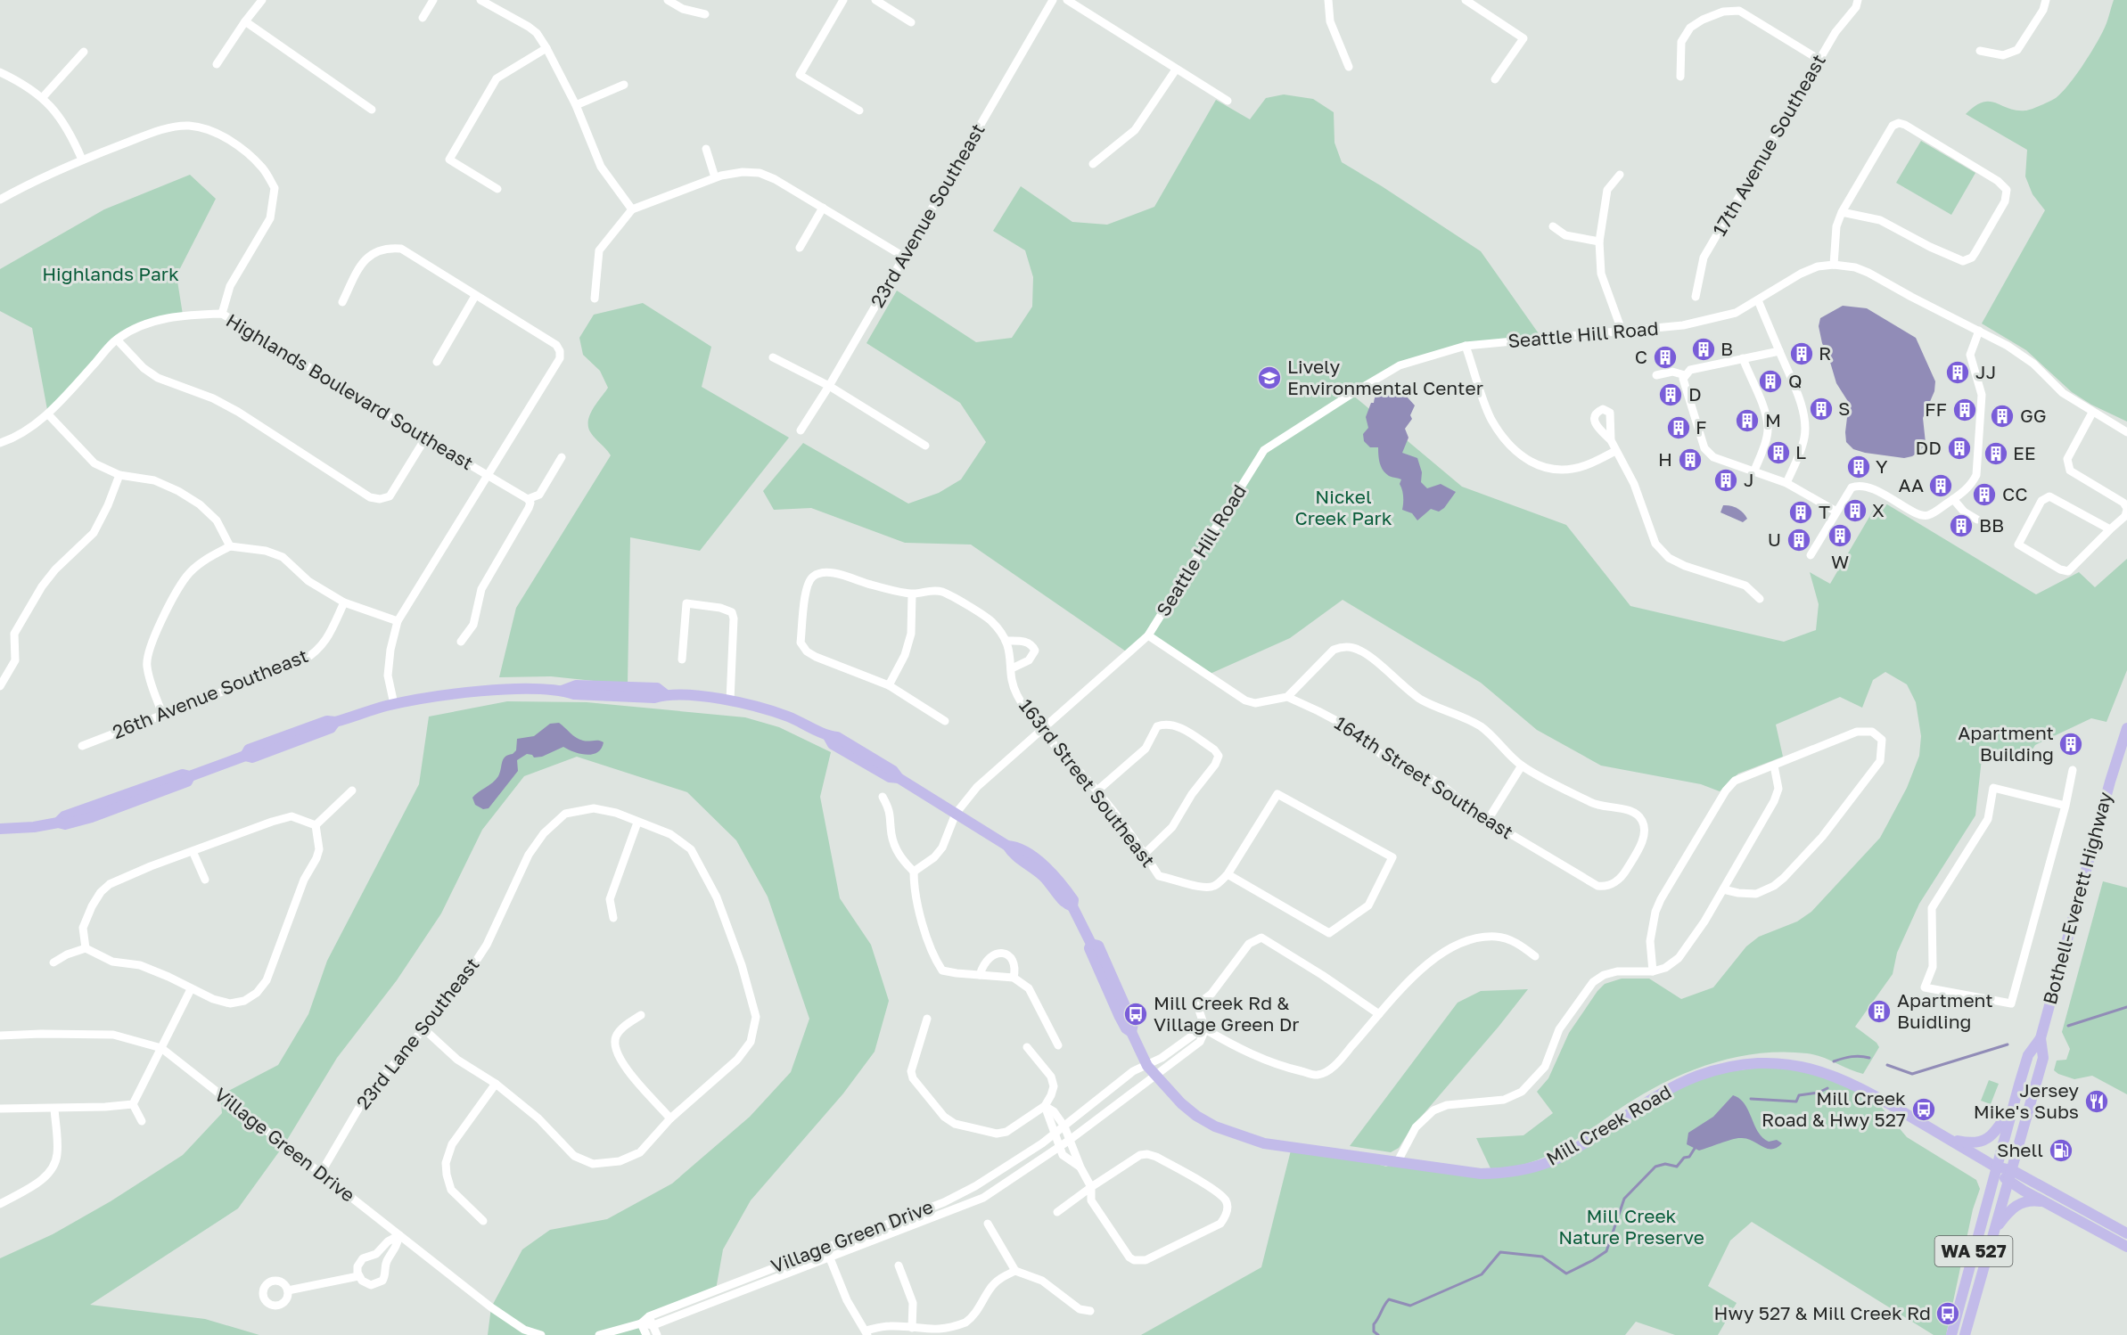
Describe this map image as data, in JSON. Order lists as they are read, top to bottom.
{
  "streets": {
    "main road": ["Bothell-Everett Highway", "Mill Creek Road", "WA 527"],
    "street": [
      "17th Avenue Southeast",
      "23rd Avenue Southeast",
      "Seattle Hill Road",
      "Highlands Boulevard Southeast",
      "26th Avenue Southeast",
      "164th Street Southeast",
      "163rd Street Southeast",
      "23rd Lane Southeast",
      "Village Green Drive"
    ]
  },
  "crossings": [
    ["Seattle Hill Road", "163rd Street Southeast"],
    ["Seattle Hill Road", "Mill Creek Road"],
    ["Bothell-Everett Highway", "Mill Creek Road"],
    ["23rd Lane Southeast", "Village Green Drive"],
    ["Mill Creek Road", "Village Green Drive"]
  ],
  "parks": ["Highlands Park", "Nickel Creek Park", "Mill Creek Nature Preserve"],
  "places": {
    "building": [
      "B",
      "R",
      "C",
      "JJ",
      "Q",
      "D",
      "S",
      "FF",
      "GG",
      "M",
      "F",
      "DD",
      "L",
      "EE",
      "H",
      "Y",
      "J",
      "AA",
      "CC",
      "X",
      "T",
      "BB",
      "W",
      "U",
      "Apartment Building",
      "Apartment Buidling"
    ],
    "school or university": ["Lively Environmental Center"],
    "bus stop": ["Mill Creek Rd & Village Green Dr", "Mill Creek Road & Hwy 527", "Hwy 527 & Mill Creek Rd"],
    "restaurant": ["Jersey Mike's Subs"],
    "fuel station": ["Shell"]
  }
}
